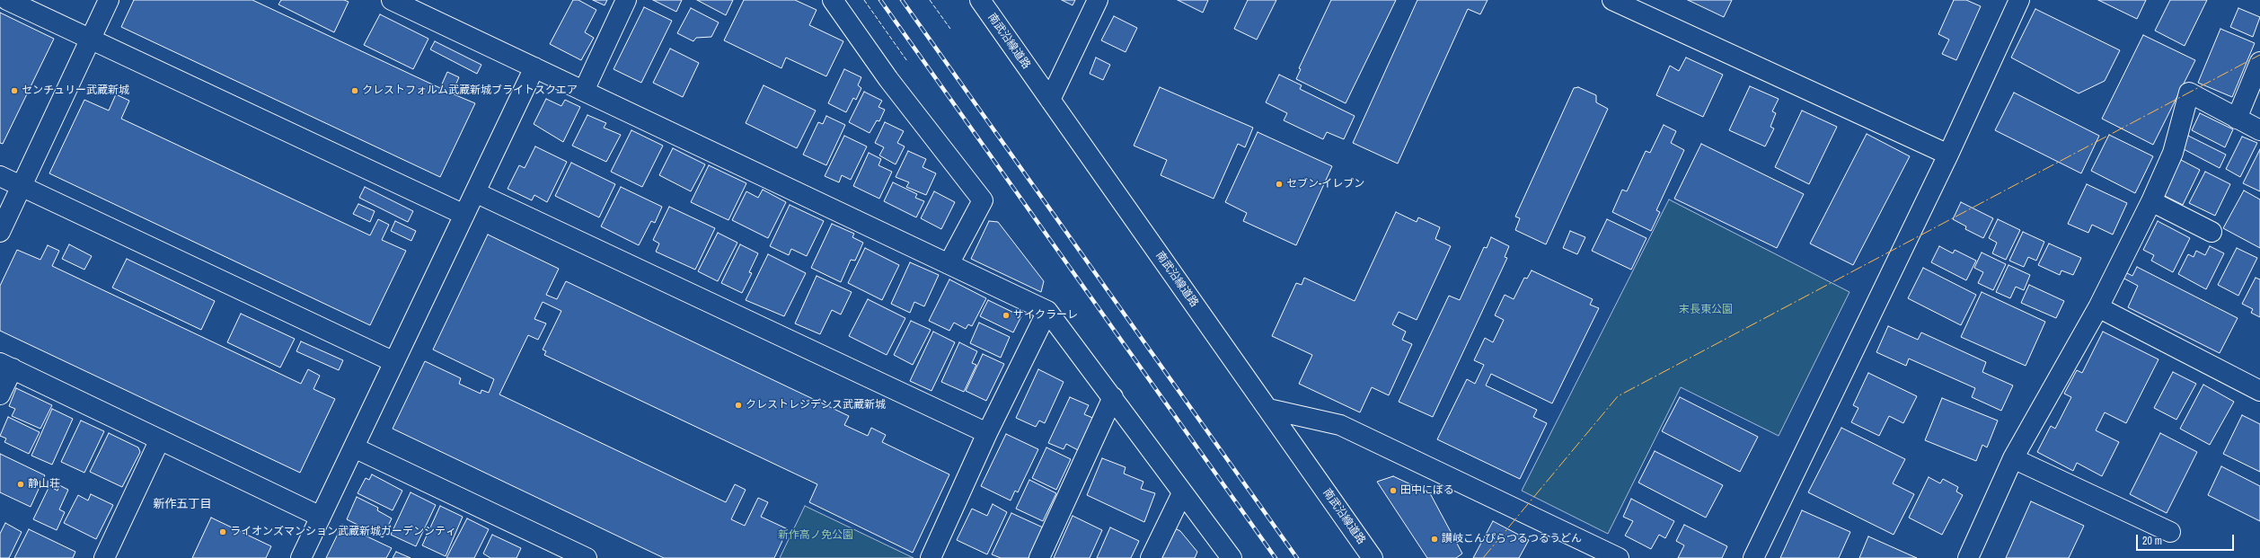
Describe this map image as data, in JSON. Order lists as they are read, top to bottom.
{
  "streets": {
    "street": ["南武沿線道路"]
  },
  "districts": ["新作五丁目"],
  "parks": ["末長東公園", "新作高ノ免公園"],
  "places": [
    "センチュリー武蔵新城",
    "クレストフォルム武蔵新城ブライトスクエア",
    "セブン-イレブン",
    "サイクラーレ",
    "クレストレジデンス武蔵新城",
    "静山荘",
    "田中にぼる",
    "ライオンズマンション武蔵新城ガーデンシティ",
    "讃岐こんぴらつるつるうどん"
  ],
  "scale_bar": "20 m"
}
